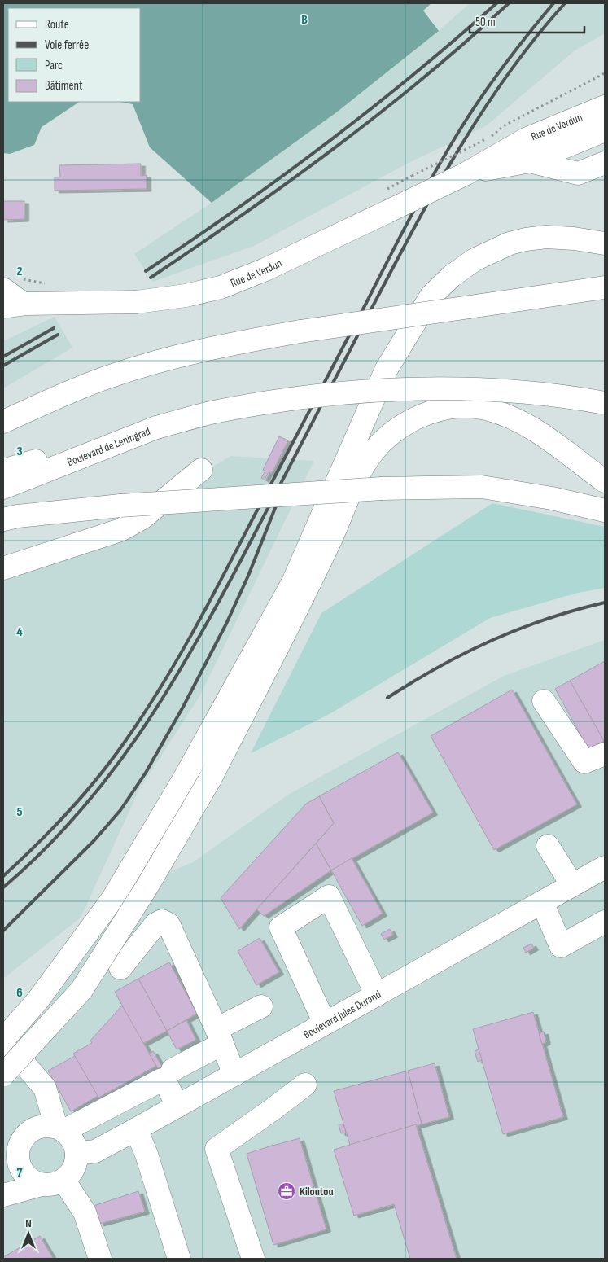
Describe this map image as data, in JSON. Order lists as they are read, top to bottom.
{
  "streets": {
    "main road": ["Rue de Verdun", "Boulevard de Leningrad", "Boulevard Jules Durand"]
  },
  "places": {
    "office": ["Kiloutou"]
  },
  "legend": [
    "Route",
    "Voie ferrée",
    "Parc",
    "Bâtiment"
  ],
  "scale_bar": "50 m",
  "north": "top",
  "grid": {
    "columns": ["B"],
    "rows": [
      "2",
      "3",
      "4",
      "5",
      "6",
      "7"
    ]
  }
}
